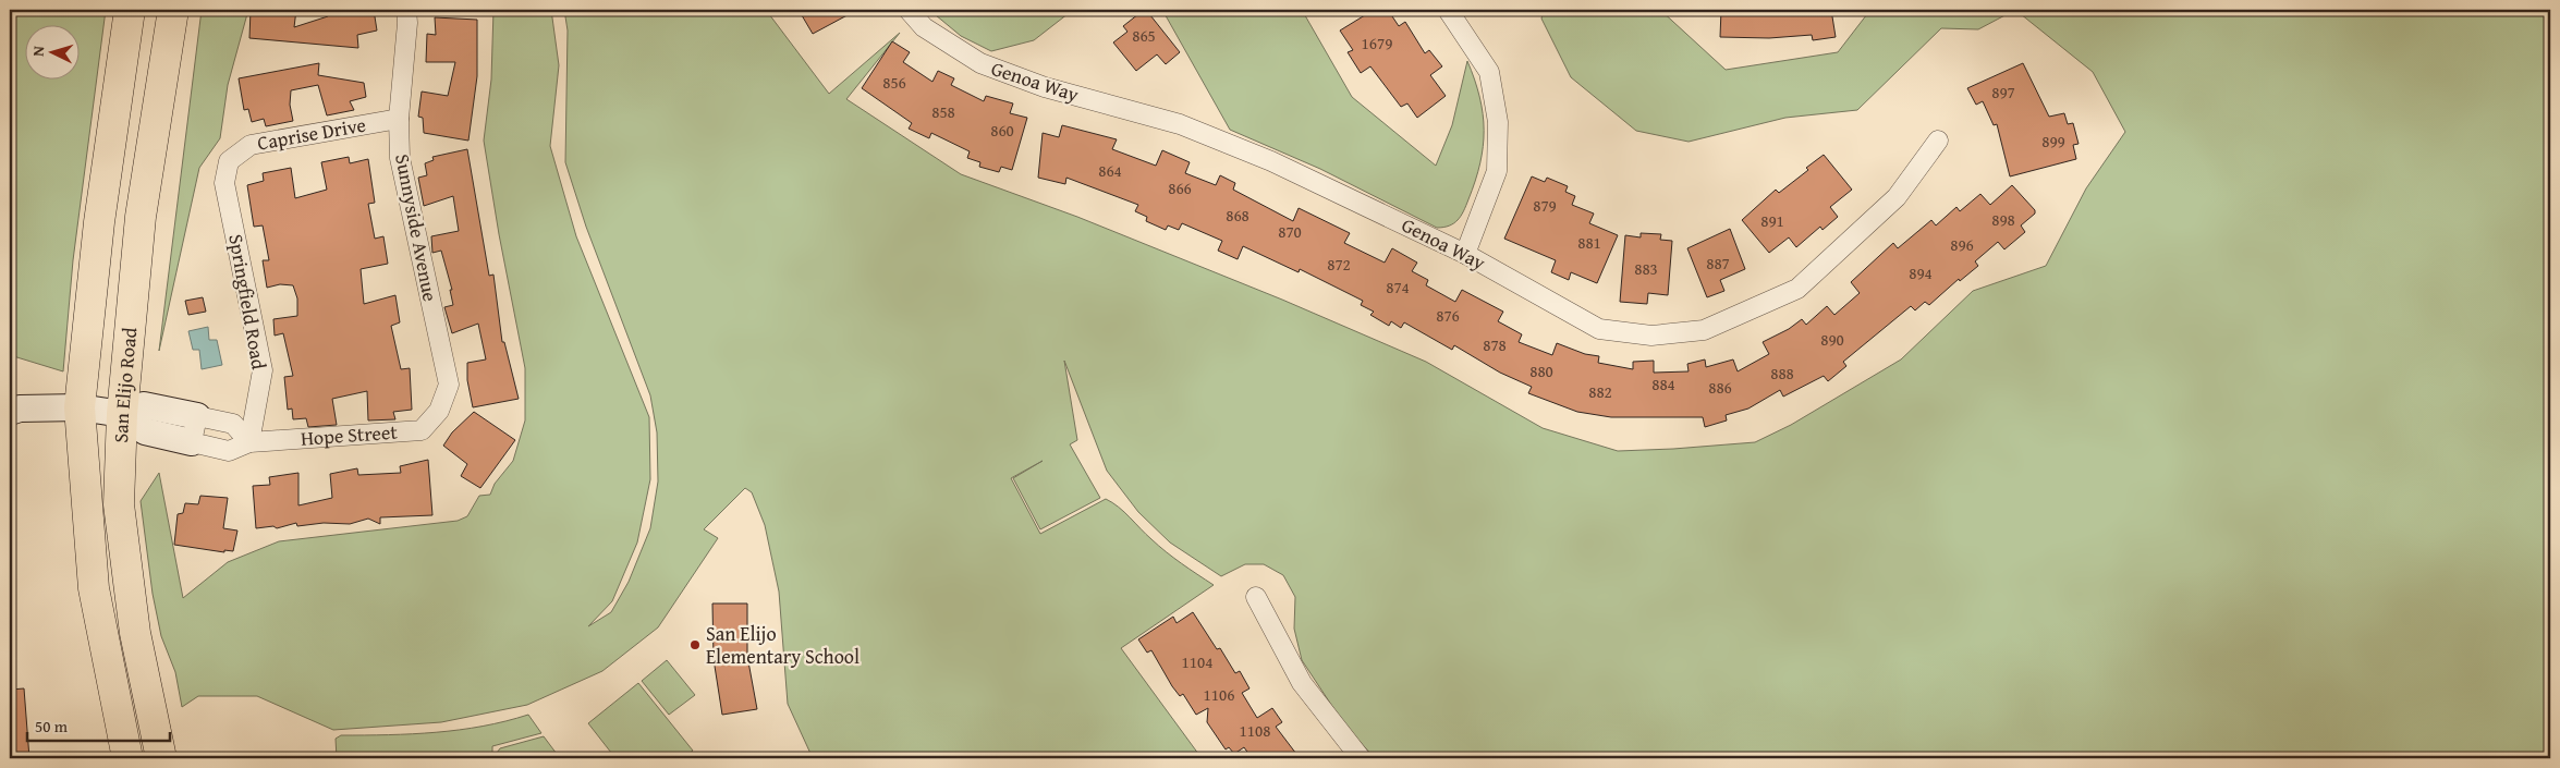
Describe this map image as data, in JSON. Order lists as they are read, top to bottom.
{
  "streets": {
    "main road": ["San Elijo Road"],
    "street": [
      "Genoa Way",
      "Caprise Drive",
      "Sunnyside Avenue",
      "Springfield Road",
      "Hope Street"
    ]
  },
  "crossings": [
    ["Caprise Drive", "Sunnyside Avenue"],
    ["Caprise Drive", "Springfield Road"],
    ["Sunnyside Avenue", "Hope Street"],
    ["Springfield Road", "Hope Street"],
    ["San Elijo Road", "Hope Street"]
  ],
  "places": ["San Elijo Elementary School"],
  "house_numbers": [
    "865",
    "1679",
    "856",
    "897",
    "858",
    "860",
    "899",
    "864",
    "866",
    "879",
    "868",
    "898",
    "891",
    "870",
    "881",
    "896",
    "887",
    "872",
    "883",
    "894",
    "874",
    "876",
    "890",
    "878",
    "880",
    "888",
    "884",
    "886",
    "882",
    "1104",
    "1106",
    "1108"
  ],
  "scale_bar": "50 m",
  "north": "left"
}
